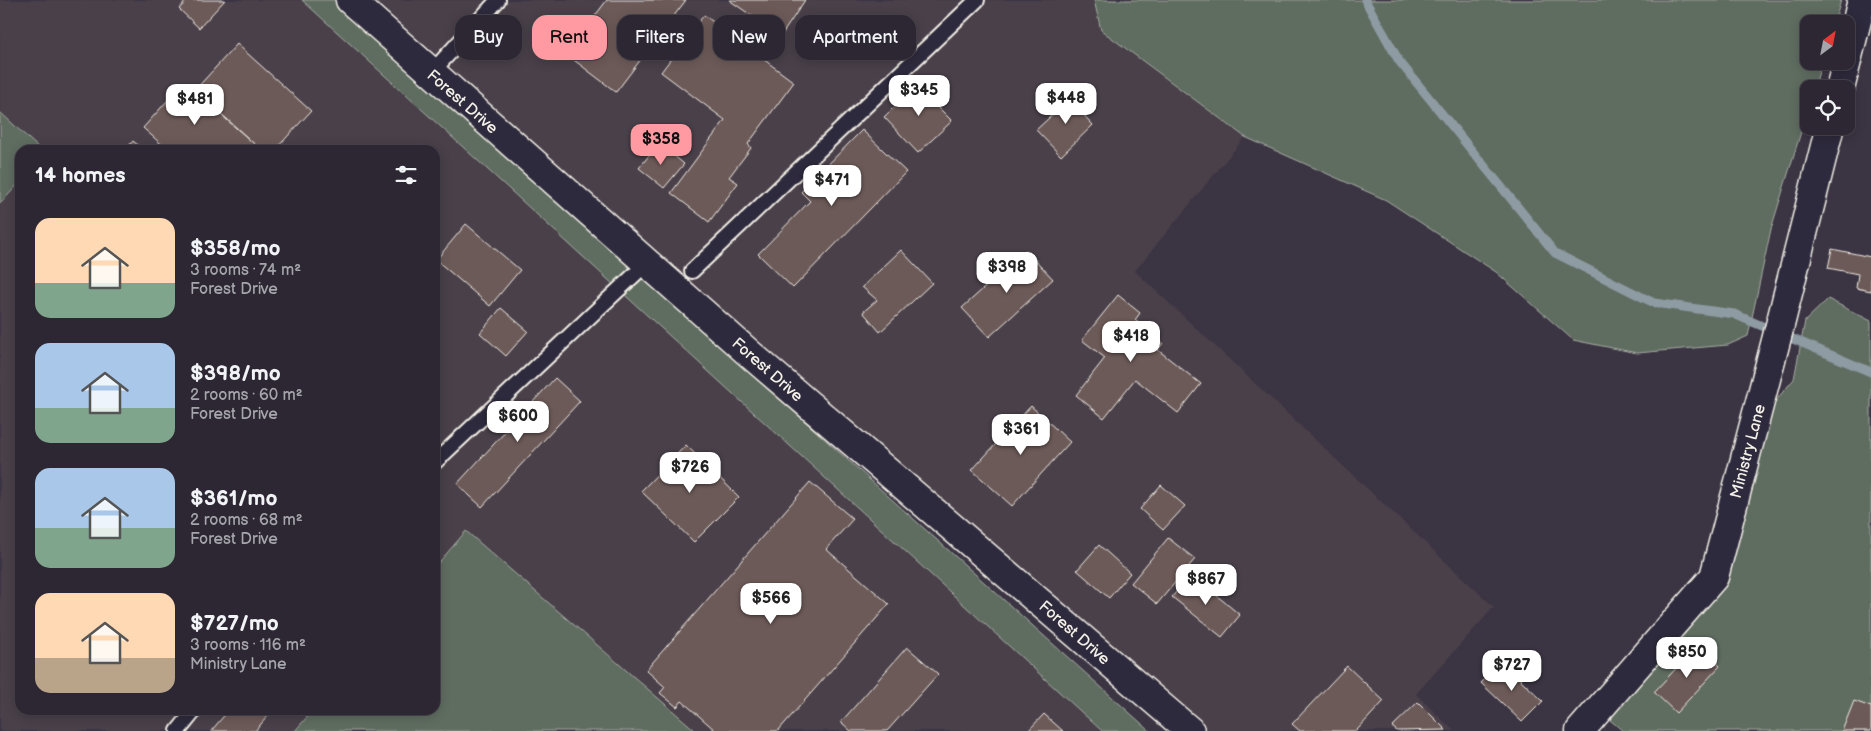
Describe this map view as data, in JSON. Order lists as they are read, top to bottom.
{
  "streets": {
    "main road": ["Forest Drive", "Ministry Lane"]
  },
  "north": "top right",
  "page": {
    "chip": [
      "Buy",
      "Rent",
      "Filters",
      "New",
      "Apartment"
    ],
    "price": [
      "$345",
      "$448",
      "$481",
      "$358",
      "$471",
      "$398",
      "$418",
      "$600",
      "$361",
      "$726",
      "$867",
      "$566",
      "$850",
      "$727"
    ],
    "heading": "14 homes",
    "list": [
      {
        "name": "$358/mo",
        "note": "3 rooms · 74 m² · Forest Drive"
      },
      {
        "name": "$398/mo",
        "note": "2 rooms · 60 m² · Forest Drive"
      },
      {
        "name": "$361/mo",
        "note": "2 rooms · 68 m² · Forest Drive"
      },
      {
        "name": "$727/mo",
        "note": "3 rooms · 116 m² · Ministry Lane"
      }
    ]
  }
}
